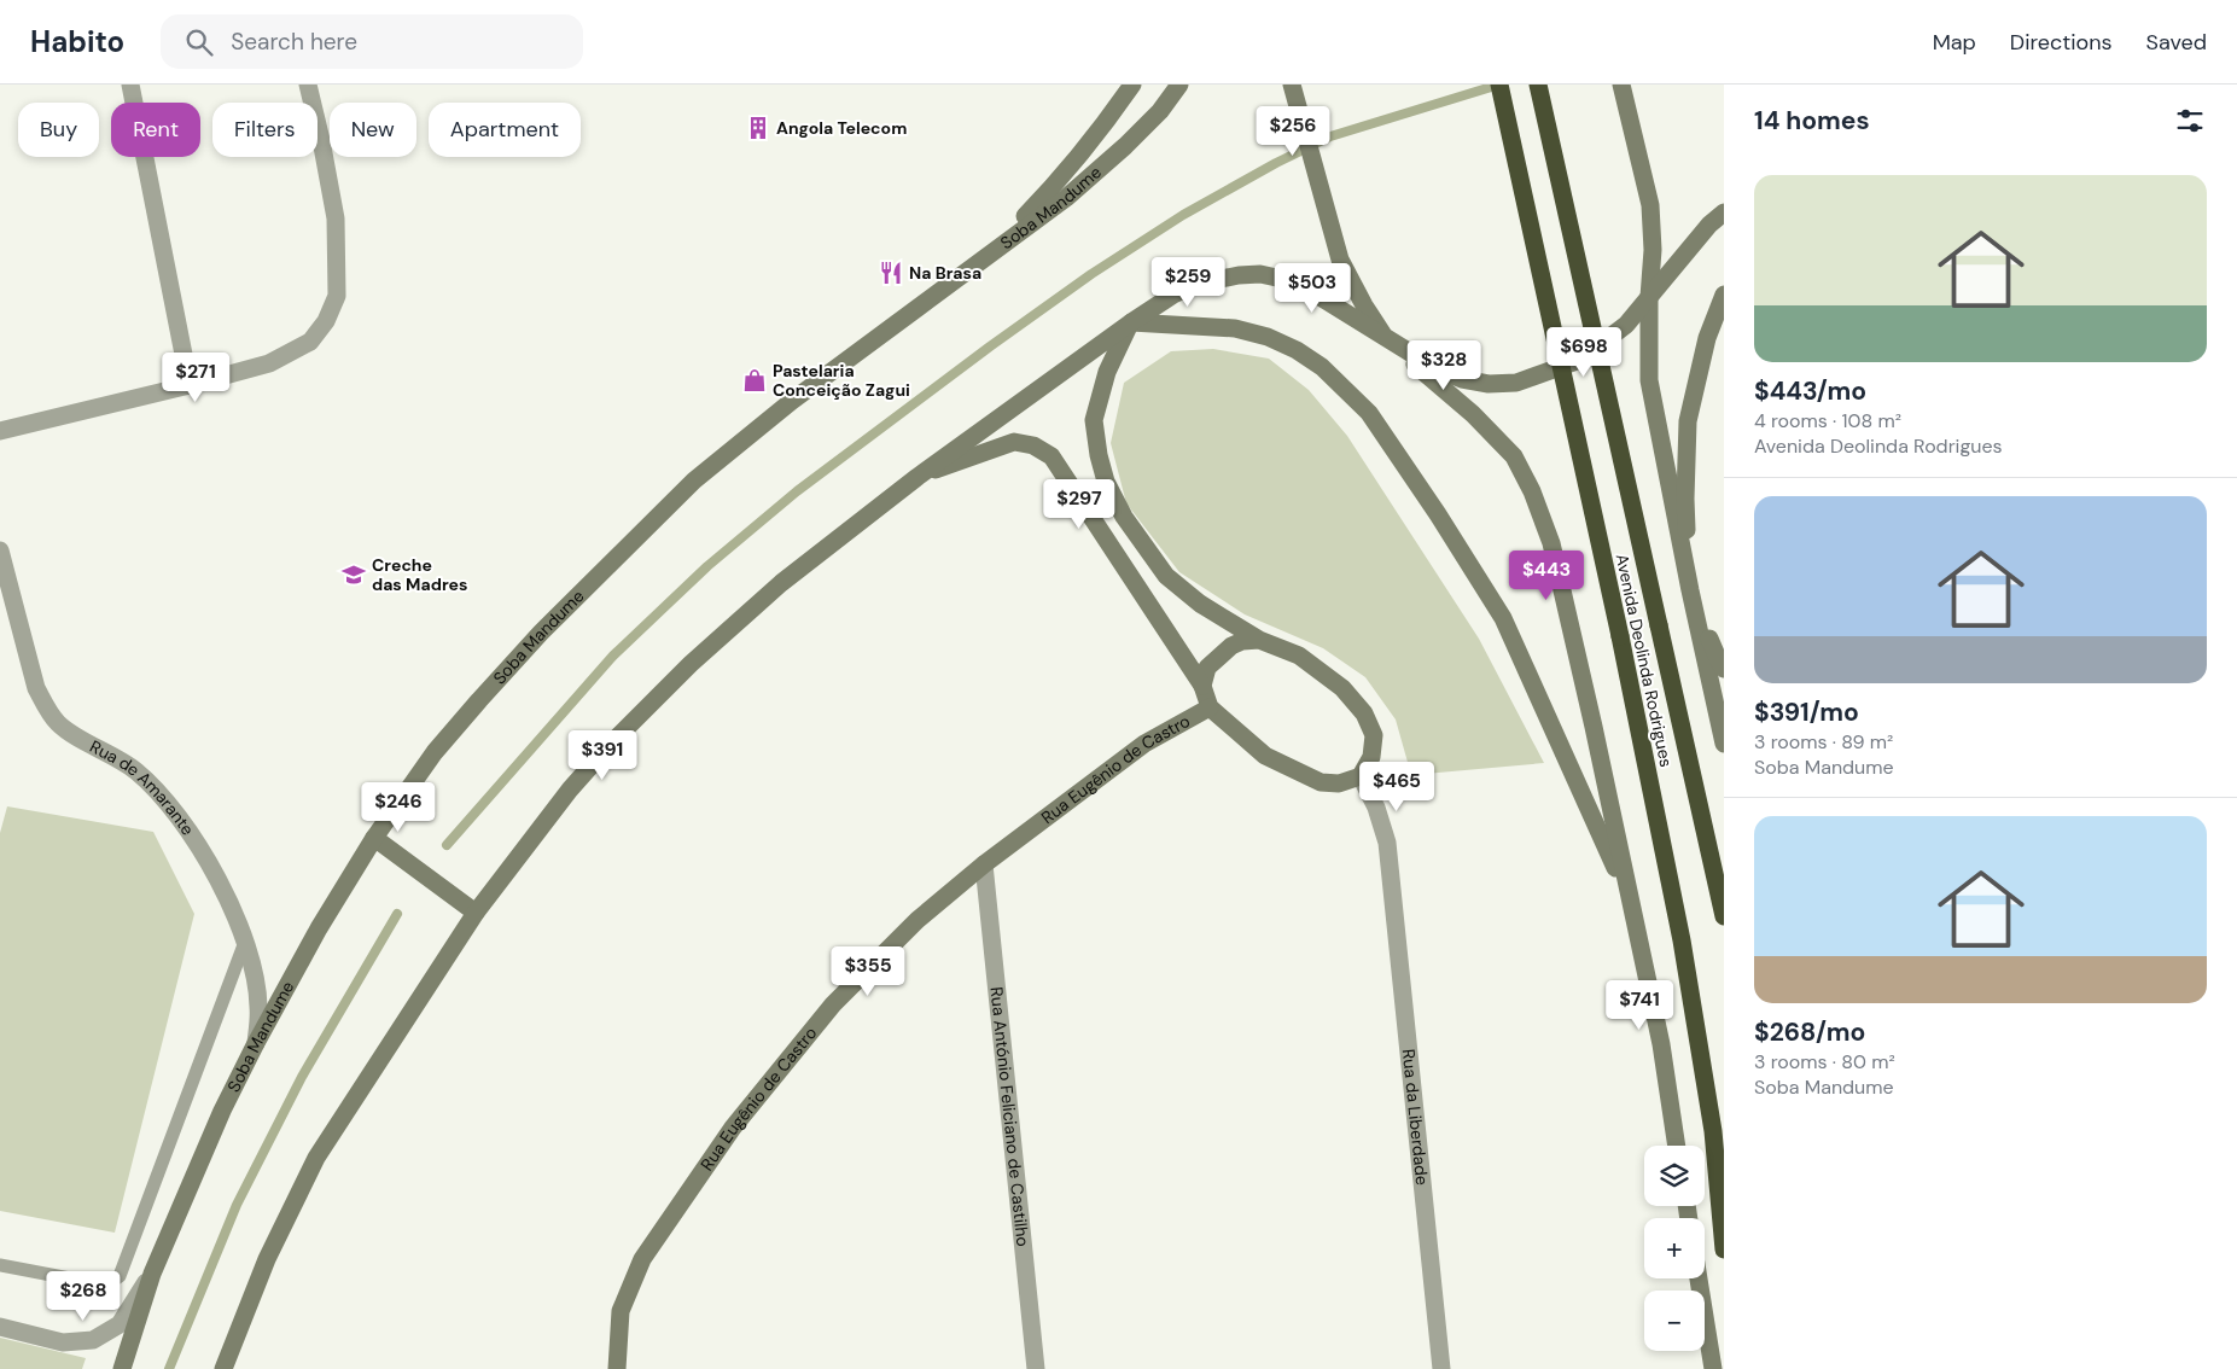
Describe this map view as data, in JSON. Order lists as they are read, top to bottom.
{
  "streets": {
    "highway": ["Avenida Deolinda Rodrigues"],
    "main road": ["Soba Mandume", "Rua Eugênio de Castro"],
    "street": ["Rua de Amarante", "Rua António Feliciano de Castilho", "Rua da Liberdade"]
  },
  "crossings": [
    ["Soba Mandume", "Rua de Amarante"],
    ["Rua Eugênio de Castro", "Rua António Feliciano de Castilho"]
  ],
  "places": {
    "building": ["Angola Telecom"],
    "restaurant": ["Na Brasa"],
    "shop": ["Pastelaria Conceição Zagui"],
    "school or university": ["Creche das Madres"]
  },
  "page": {
    "header": "Habito",
    "search": "Search here",
    "nav": ["Map", "Directions", "Saved"],
    "heading": "14 homes",
    "chip": [
      "Buy",
      "Rent",
      "Filters",
      "New",
      "Apartment"
    ],
    "price": [
      "$256",
      "$259",
      "$503",
      "$698",
      "$328",
      "$271",
      "$297",
      "$443",
      "$391",
      "$465",
      "$246",
      "$355",
      "$741",
      "$268"
    ],
    "list": [
      {
        "name": "$443/mo",
        "note": "4 rooms · 108 m² · Avenida Deolinda Rodrigues"
      },
      {
        "name": "$391/mo",
        "note": "3 rooms · 89 m² · Soba Mandume"
      },
      {
        "name": "$268/mo",
        "note": "3 rooms · 80 m² · Soba Mandume"
      }
    ],
    "map_buttons": ["+", "−"]
  }
}
